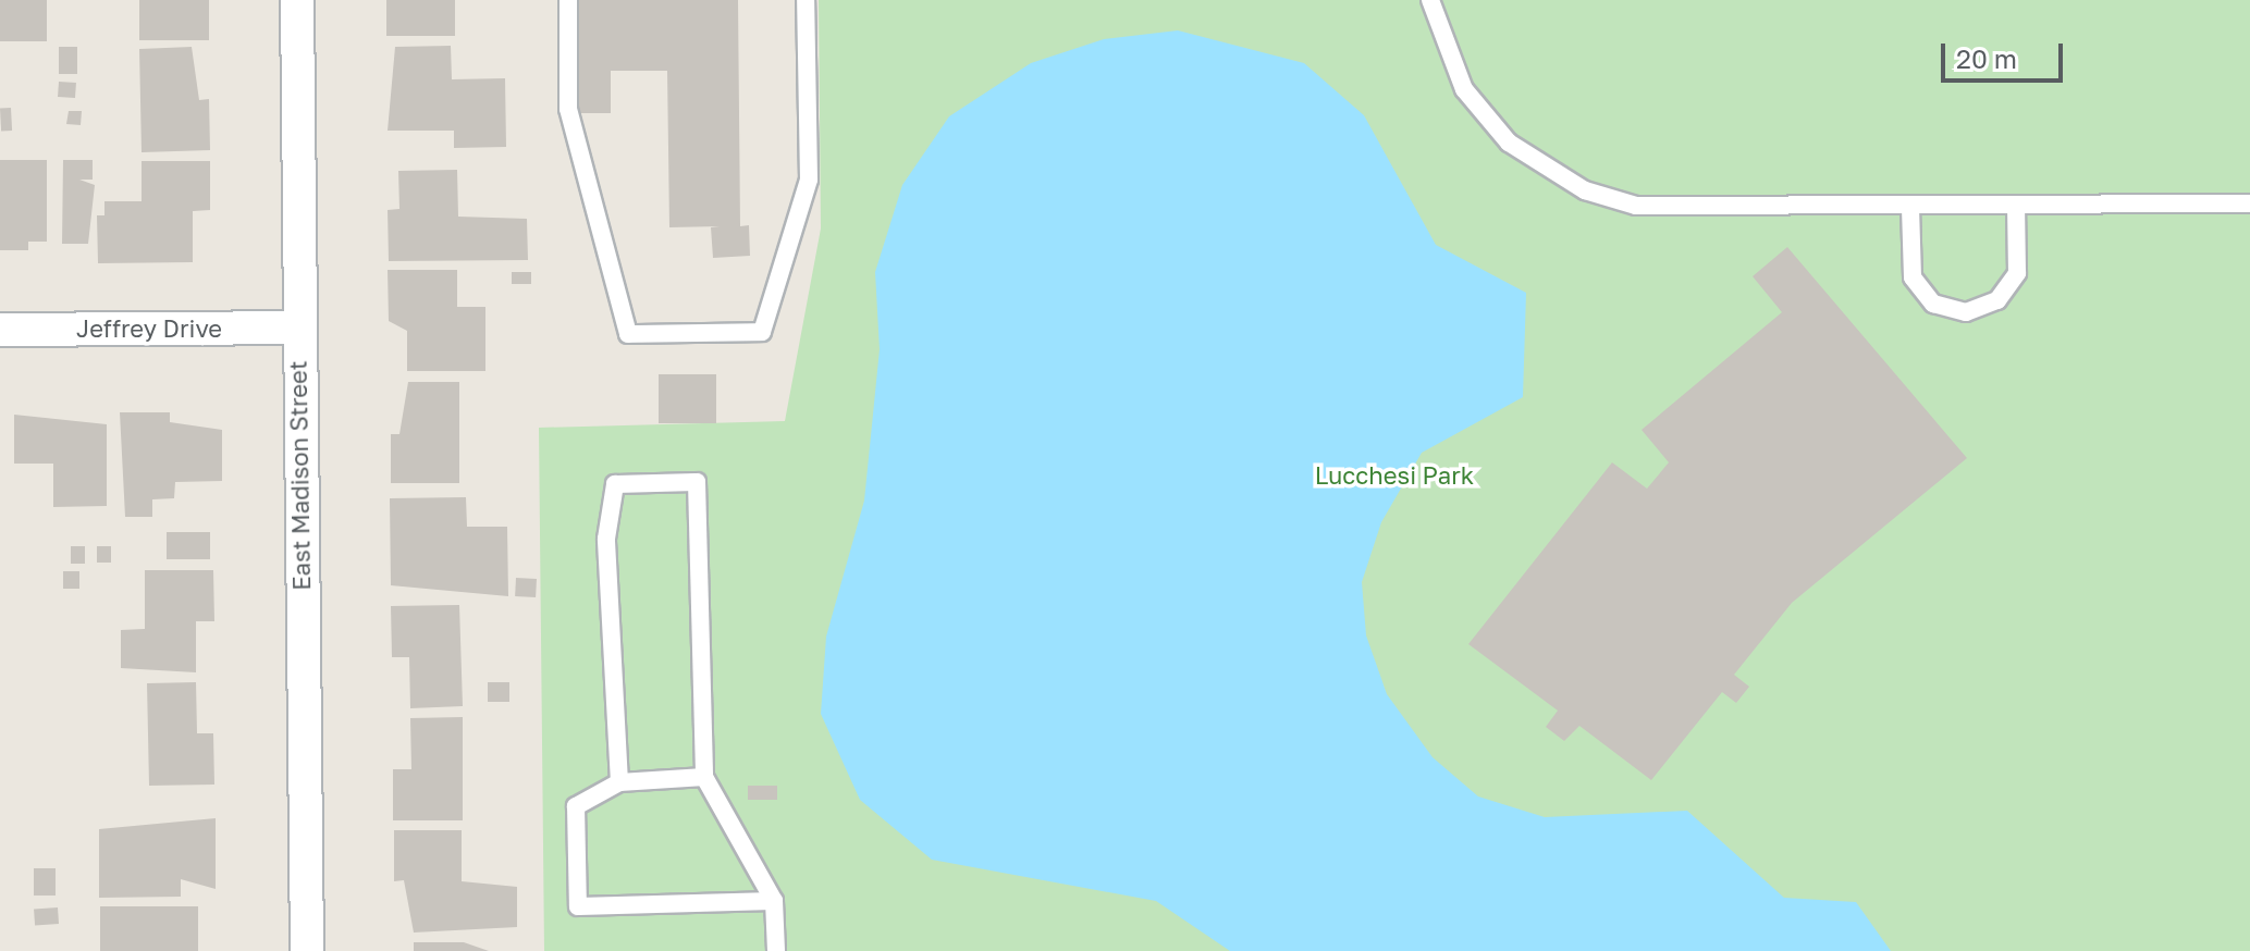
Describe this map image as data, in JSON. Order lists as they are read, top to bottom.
{
  "streets": {
    "street": ["Jeffrey Drive", "East Madison Street"]
  },
  "crossings": [
    ["Jeffrey Drive", "East Madison Street"]
  ],
  "parks": ["Lucchesi Park"],
  "scale_bar": "20 m"
}
